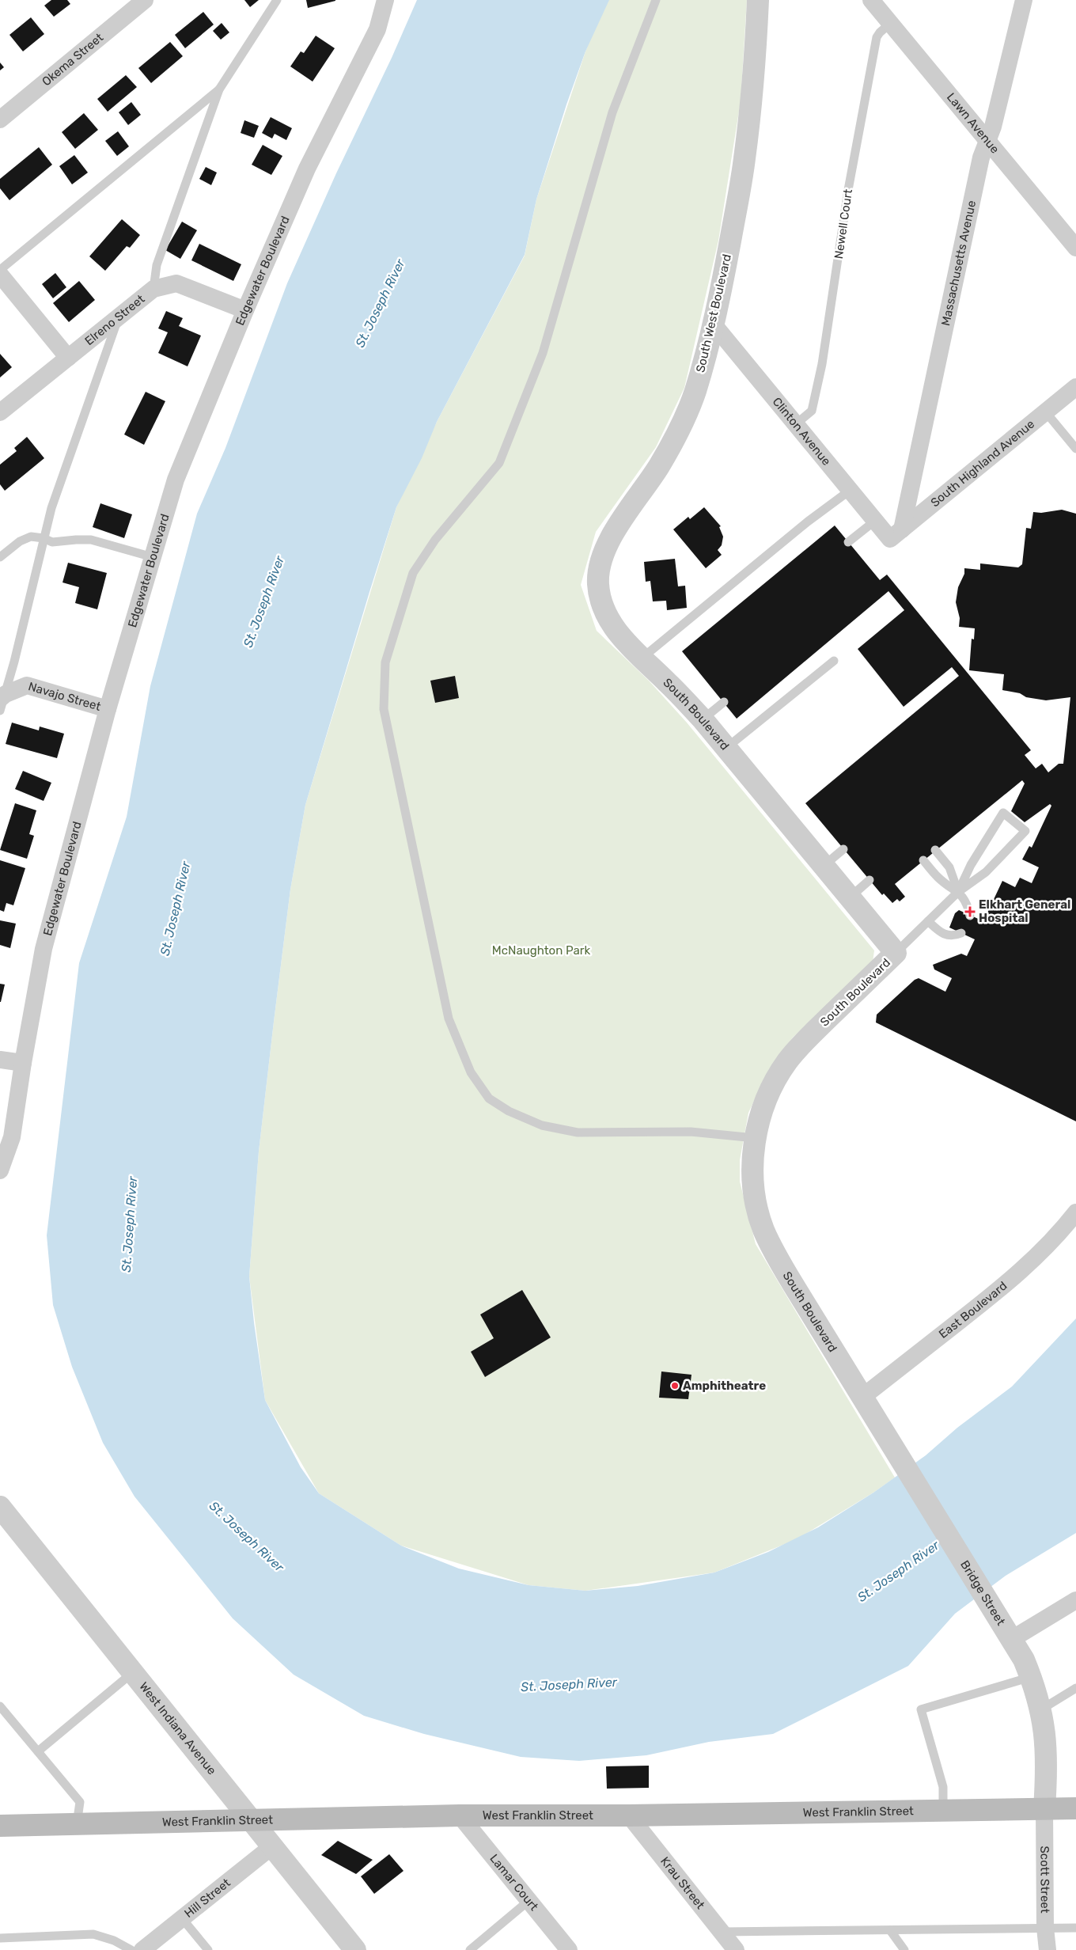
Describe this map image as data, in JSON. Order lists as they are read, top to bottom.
{
  "streets": {
    "main road": ["West Franklin Street"],
    "street": [
      "Okema Street",
      "Lawn Avenue",
      "Massachusetts Avenue",
      "Edgewater Boulevard",
      "South West Boulevard",
      "Elreno Street",
      "Clinton Avenue",
      "South Highland Avenue",
      "Navajo Street",
      "South Boulevard",
      "East Boulevard",
      "Bridge Street",
      "West Indiana Avenue",
      "Scott Street",
      "Lamar Court",
      "Krau Street",
      "Hill Street"
    ],
    "lane": ["Newell Court"]
  },
  "crossings": [
    ["Lawn Avenue", "Newell Court"],
    ["Lawn Avenue", "Massachusetts Avenue"],
    ["Newell Court", "Clinton Avenue"],
    ["Massachusetts Avenue", "Clinton Avenue"],
    ["Massachusetts Avenue", "South Highland Avenue"],
    ["Edgewater Boulevard", "Elreno Street"],
    ["Edgewater Boulevard", "Navajo Street"],
    ["South West Boulevard", "Clinton Avenue"],
    ["South West Boulevard", "South Boulevard"],
    ["Clinton Avenue", "South Highland Avenue"],
    ["South Boulevard", "East Boulevard"],
    ["South Boulevard", "Bridge Street"],
    ["East Boulevard", "Bridge Street"],
    ["Bridge Street", "West Franklin Street"],
    ["Bridge Street", "Scott Street"],
    ["West Indiana Avenue", "West Franklin Street"],
    ["West Indiana Avenue", "Hill Street"],
    ["West Franklin Street", "Scott Street"],
    ["West Franklin Street", "Lamar Court"],
    ["West Franklin Street", "Krau Street"]
  ],
  "water": ["St. Joseph River"],
  "parks": ["McNaughton Park"],
  "places": {
    "health": ["Elkhart General Hospital"],
    "other": ["Amphitheatre"]
  }
}
